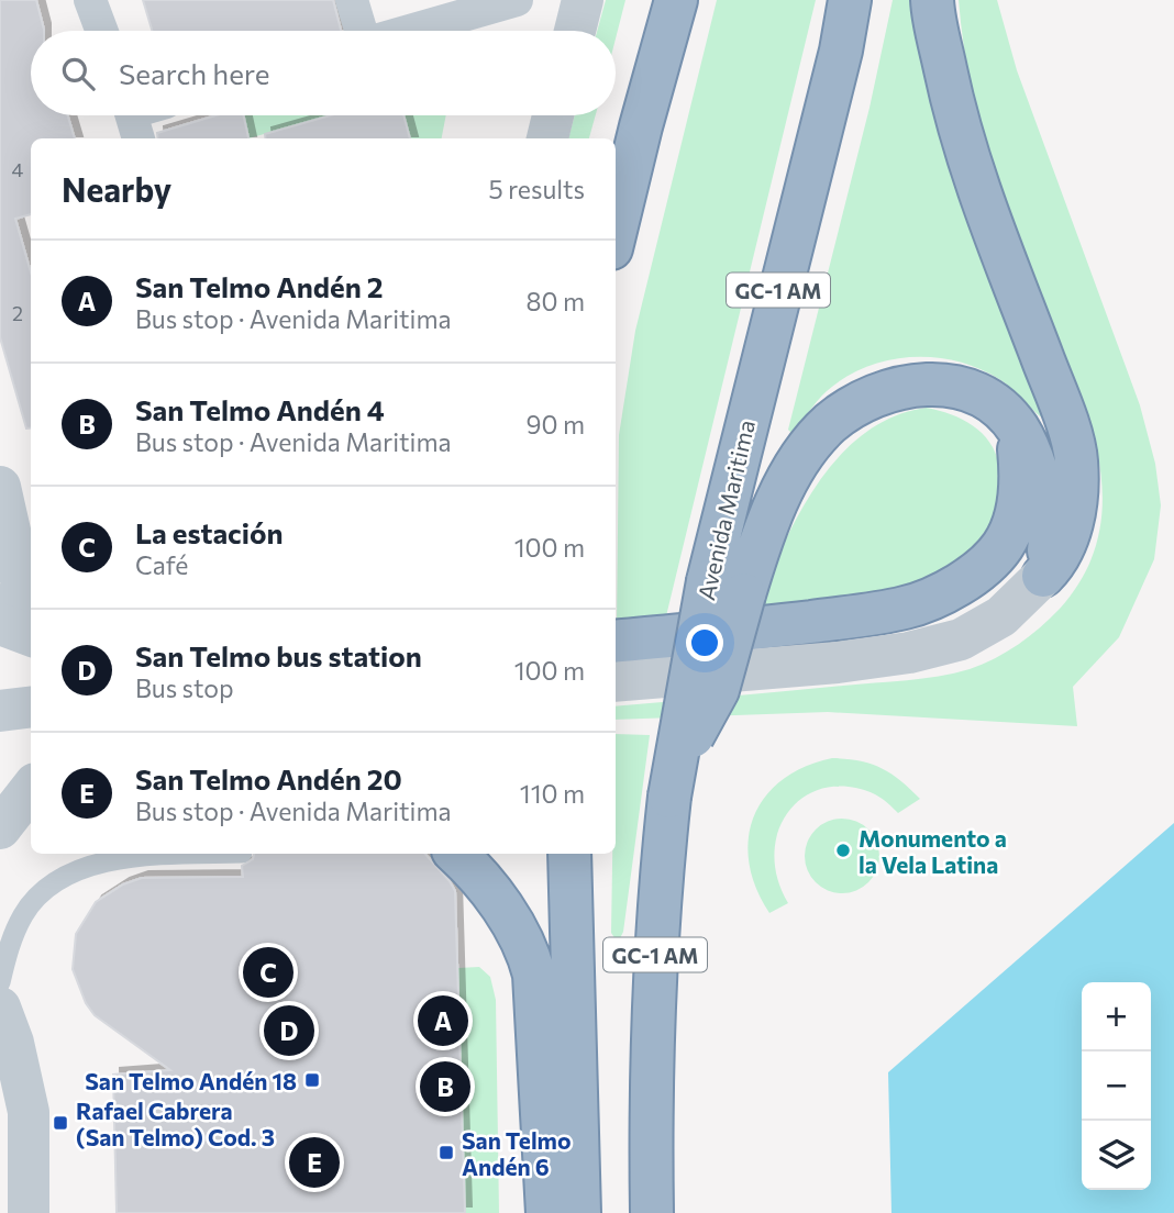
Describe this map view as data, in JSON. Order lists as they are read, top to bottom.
{
  "streets": {
    "highway": ["GC-1 AM", "Avenida Maritima"]
  },
  "crossings": [
    ["GC-1 AM", "Avenida Maritima"]
  ],
  "places": {
    "other": ["Monumento a la Vela Latina"],
    "transit": ["San Telmo Andén 18", "Rafael Cabrera (San Telmo) Cod. 3", "San Telmo Andén 6"]
  },
  "house_numbers": ["4", "2"],
  "page": {
    "search": "Search here",
    "heading": ["Nearby", "5 results"],
    "list": [
      {
        "mark": "A",
        "name": "San Telmo Andén 2",
        "note": "Bus stop · Avenida Maritima",
        "value": "80 m"
      },
      {
        "mark": "B",
        "name": "San Telmo Andén 4",
        "note": "Bus stop · Avenida Maritima",
        "value": "90 m"
      },
      {
        "mark": "C",
        "name": "La estación",
        "note": "Café",
        "value": "100 m"
      },
      {
        "mark": "D",
        "name": "San Telmo bus station",
        "note": "Bus stop",
        "value": "100 m"
      },
      {
        "mark": "E",
        "name": "San Telmo Andén 20",
        "note": "Bus stop · Avenida Maritima",
        "value": "110 m"
      }
    ],
    "pins": [
      "C",
      "A",
      "D",
      "B",
      "E"
    ],
    "map_buttons": ["+", "−"]
  }
}
